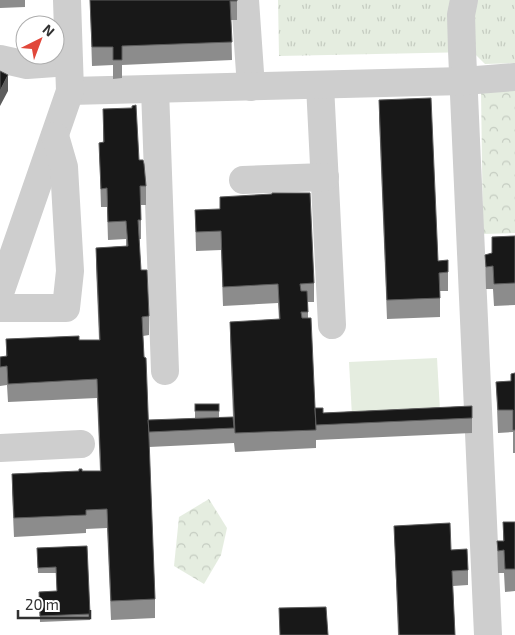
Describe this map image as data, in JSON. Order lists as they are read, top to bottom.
{
  "scale_bar": "20 m",
  "north": "top right"
}
